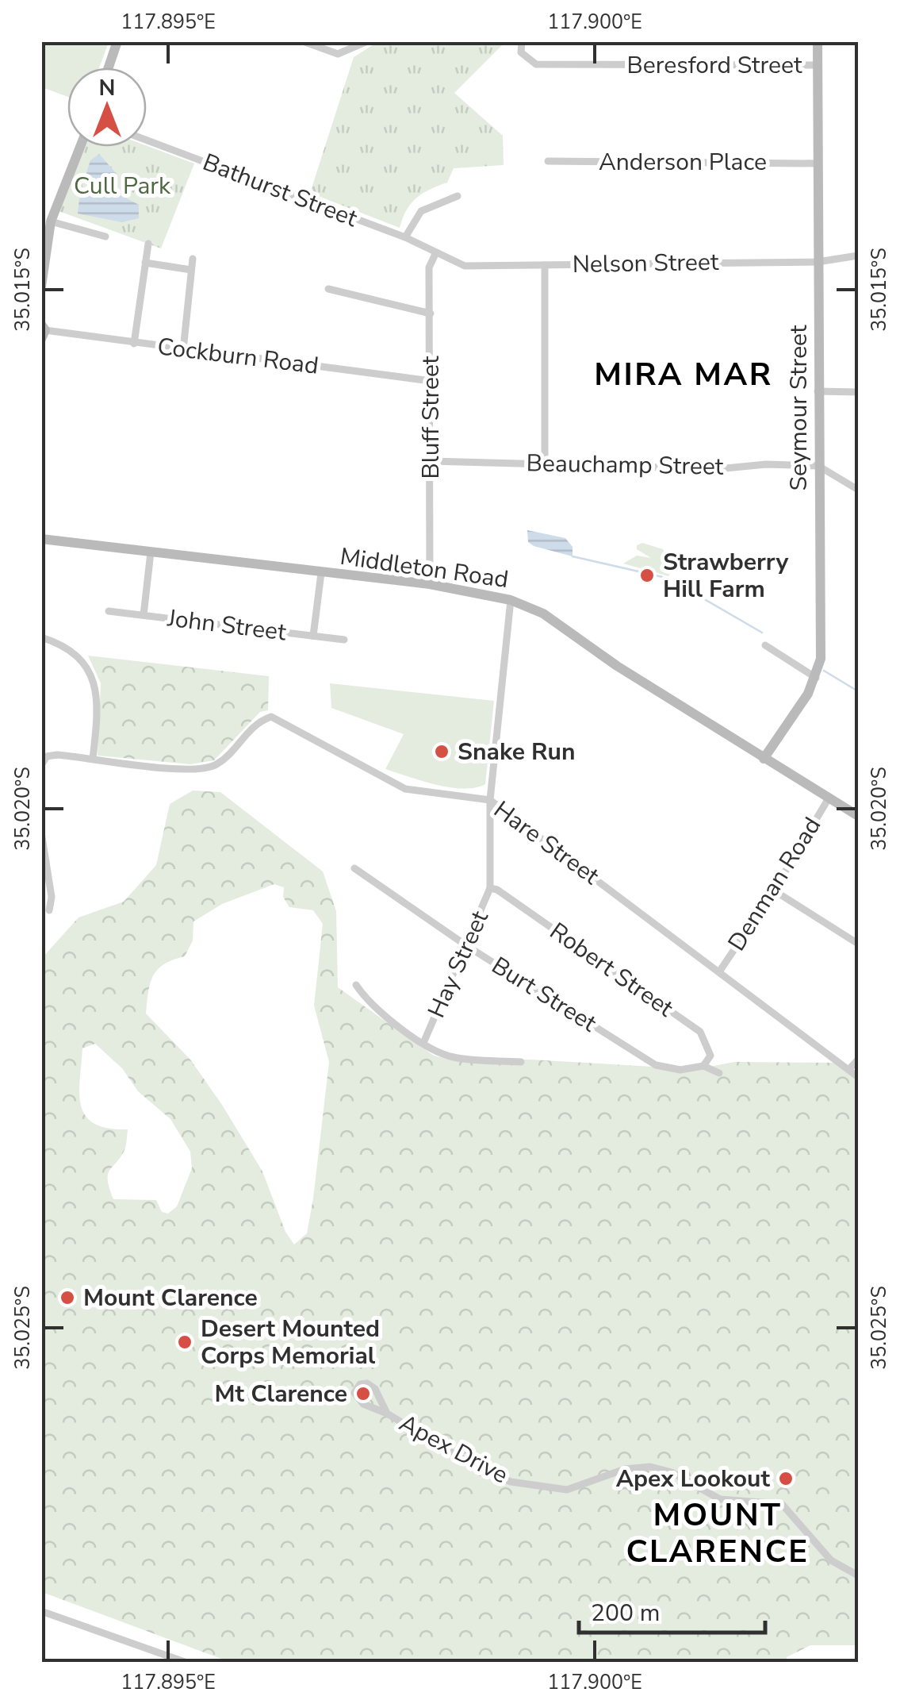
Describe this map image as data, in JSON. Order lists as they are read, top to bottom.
{
  "streets": {
    "main road": ["Seymour Street", "Middleton Road"],
    "street": [
      "Beresford Street",
      "Anderson Place",
      "Bathurst Street",
      "Nelson Street",
      "Cockburn Road",
      "Bluff Street",
      "Beauchamp Street",
      "John Street",
      "Hare Street",
      "Denman Road",
      "Hay Street",
      "Robert Street",
      "Burt Street",
      "Apex Drive"
    ]
  },
  "crossings": [
    ["Beresford Street", "Seymour Street"],
    ["Anderson Place", "Seymour Street"],
    ["Bathurst Street", "Nelson Street"],
    ["Bathurst Street", "Bluff Street"],
    ["Nelson Street", "Seymour Street"],
    ["Nelson Street", "Bluff Street"],
    ["Cockburn Road", "Bluff Street"],
    ["Seymour Street", "Beauchamp Street"],
    ["Seymour Street", "Middleton Road"],
    ["Bluff Street", "Beauchamp Street"],
    ["Bluff Street", "Middleton Road"],
    ["Middleton Road", "Denman Road"],
    ["Middleton Road", "Hay Street"],
    ["Hare Street", "Denman Road"],
    ["Hare Street", "Hay Street"],
    ["Hay Street", "Robert Street"],
    ["Hay Street", "Burt Street"],
    ["Robert Street", "Burt Street"]
  ],
  "districts": ["MIRA MAR", "MOUNT CLARENCE"],
  "parks": ["Cull Park"],
  "places": [
    "Strawberry Hill Farm",
    "Snake Run",
    "Mount Clarence",
    "Desert Mounted Corps Memorial",
    "Mt Clarence",
    "Apex Lookout"
  ],
  "scale_bar": "200 m",
  "north": "top",
  "coordinates": [
    "117.895°E",
    "117.900°E",
    "35.015°S",
    "35.020°S",
    "35.025°S"
  ]
}
